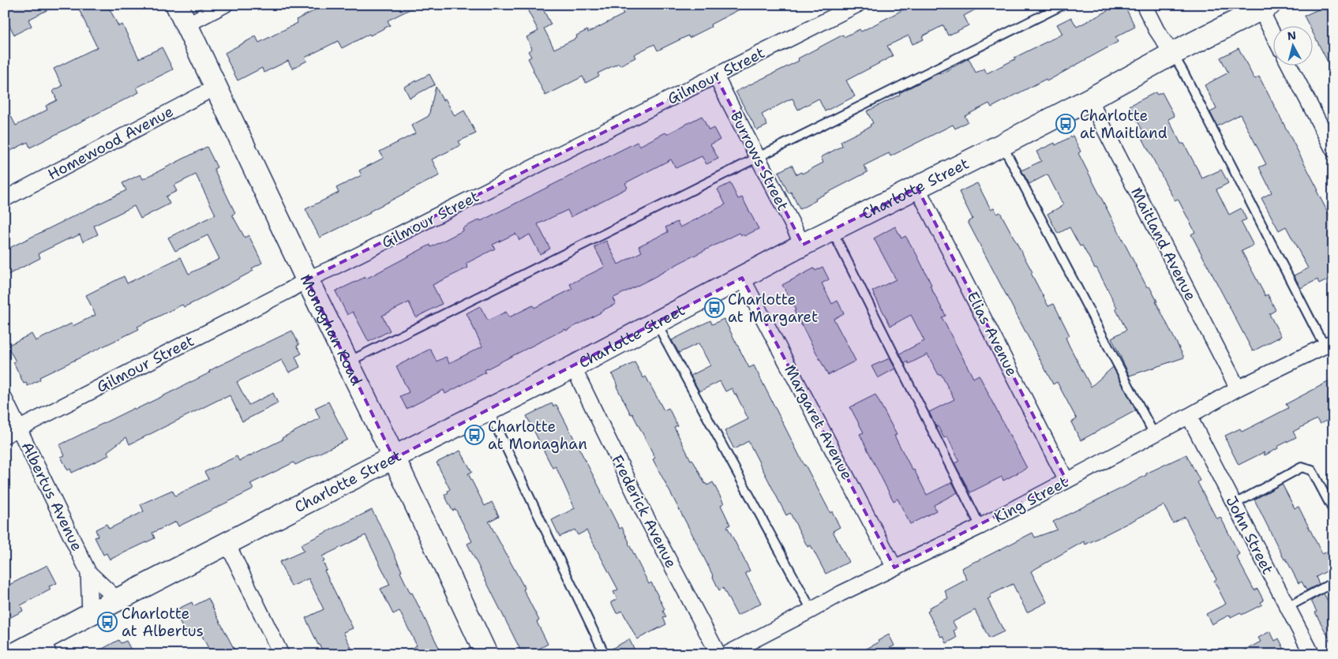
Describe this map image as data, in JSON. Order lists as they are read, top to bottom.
{
  "streets": {
    "main road": ["Charlotte Street", "Monaghan Road"],
    "street": [
      "Gilmour Street",
      "Homewood Avenue",
      "Burrows Street",
      "Maitland Avenue",
      "Elias Avenue",
      "Margaret Avenue",
      "Albertus Avenue",
      "King Street",
      "Frederick Avenue",
      "John Street"
    ]
  },
  "crossings": [
    ["Gilmour Street", "Burrows Street"],
    ["Gilmour Street", "Monaghan Road"],
    ["Gilmour Street", "Albertus Avenue"],
    ["Homewood Avenue", "Monaghan Road"],
    ["Burrows Street", "Charlotte Street"],
    ["Charlotte Street", "Maitland Avenue"],
    ["Charlotte Street", "Monaghan Road"],
    ["Charlotte Street", "Elias Avenue"],
    ["Charlotte Street", "Margaret Avenue"],
    ["Charlotte Street", "Albertus Avenue"],
    ["Charlotte Street", "Frederick Avenue"],
    ["Maitland Avenue", "King Street"],
    ["Elias Avenue", "King Street"],
    ["Margaret Avenue", "King Street"],
    ["King Street", "John Street"]
  ],
  "places": {
    "bus stop": [
      "Charlotte at Maitland",
      "Charlotte at Margaret",
      "Charlotte at Monaghan",
      "Charlotte at Albertus"
    ]
  },
  "north": "top"
}
